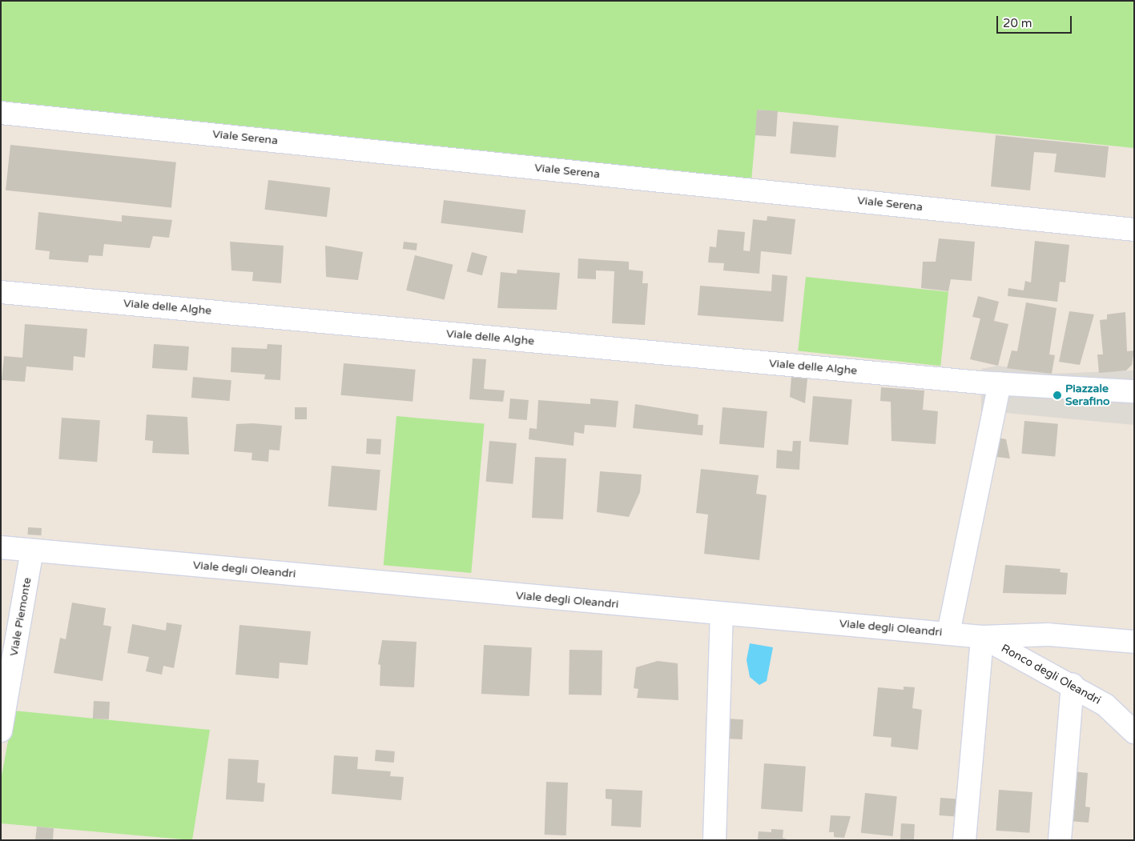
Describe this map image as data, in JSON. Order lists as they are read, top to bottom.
{
  "streets": {
    "street": [
      "Viale Serena",
      "Viale delle Alghe",
      "Viale degli Oleandri",
      "Viale Piemonte",
      "Ronco degli Oleandri"
    ]
  },
  "crossings": [
    ["Viale degli Oleandri", "Viale Piemonte"],
    ["Viale degli Oleandri", "Ronco degli Oleandri"]
  ],
  "places": ["Piazzale Serafino"],
  "scale_bar": "20 m"
}
